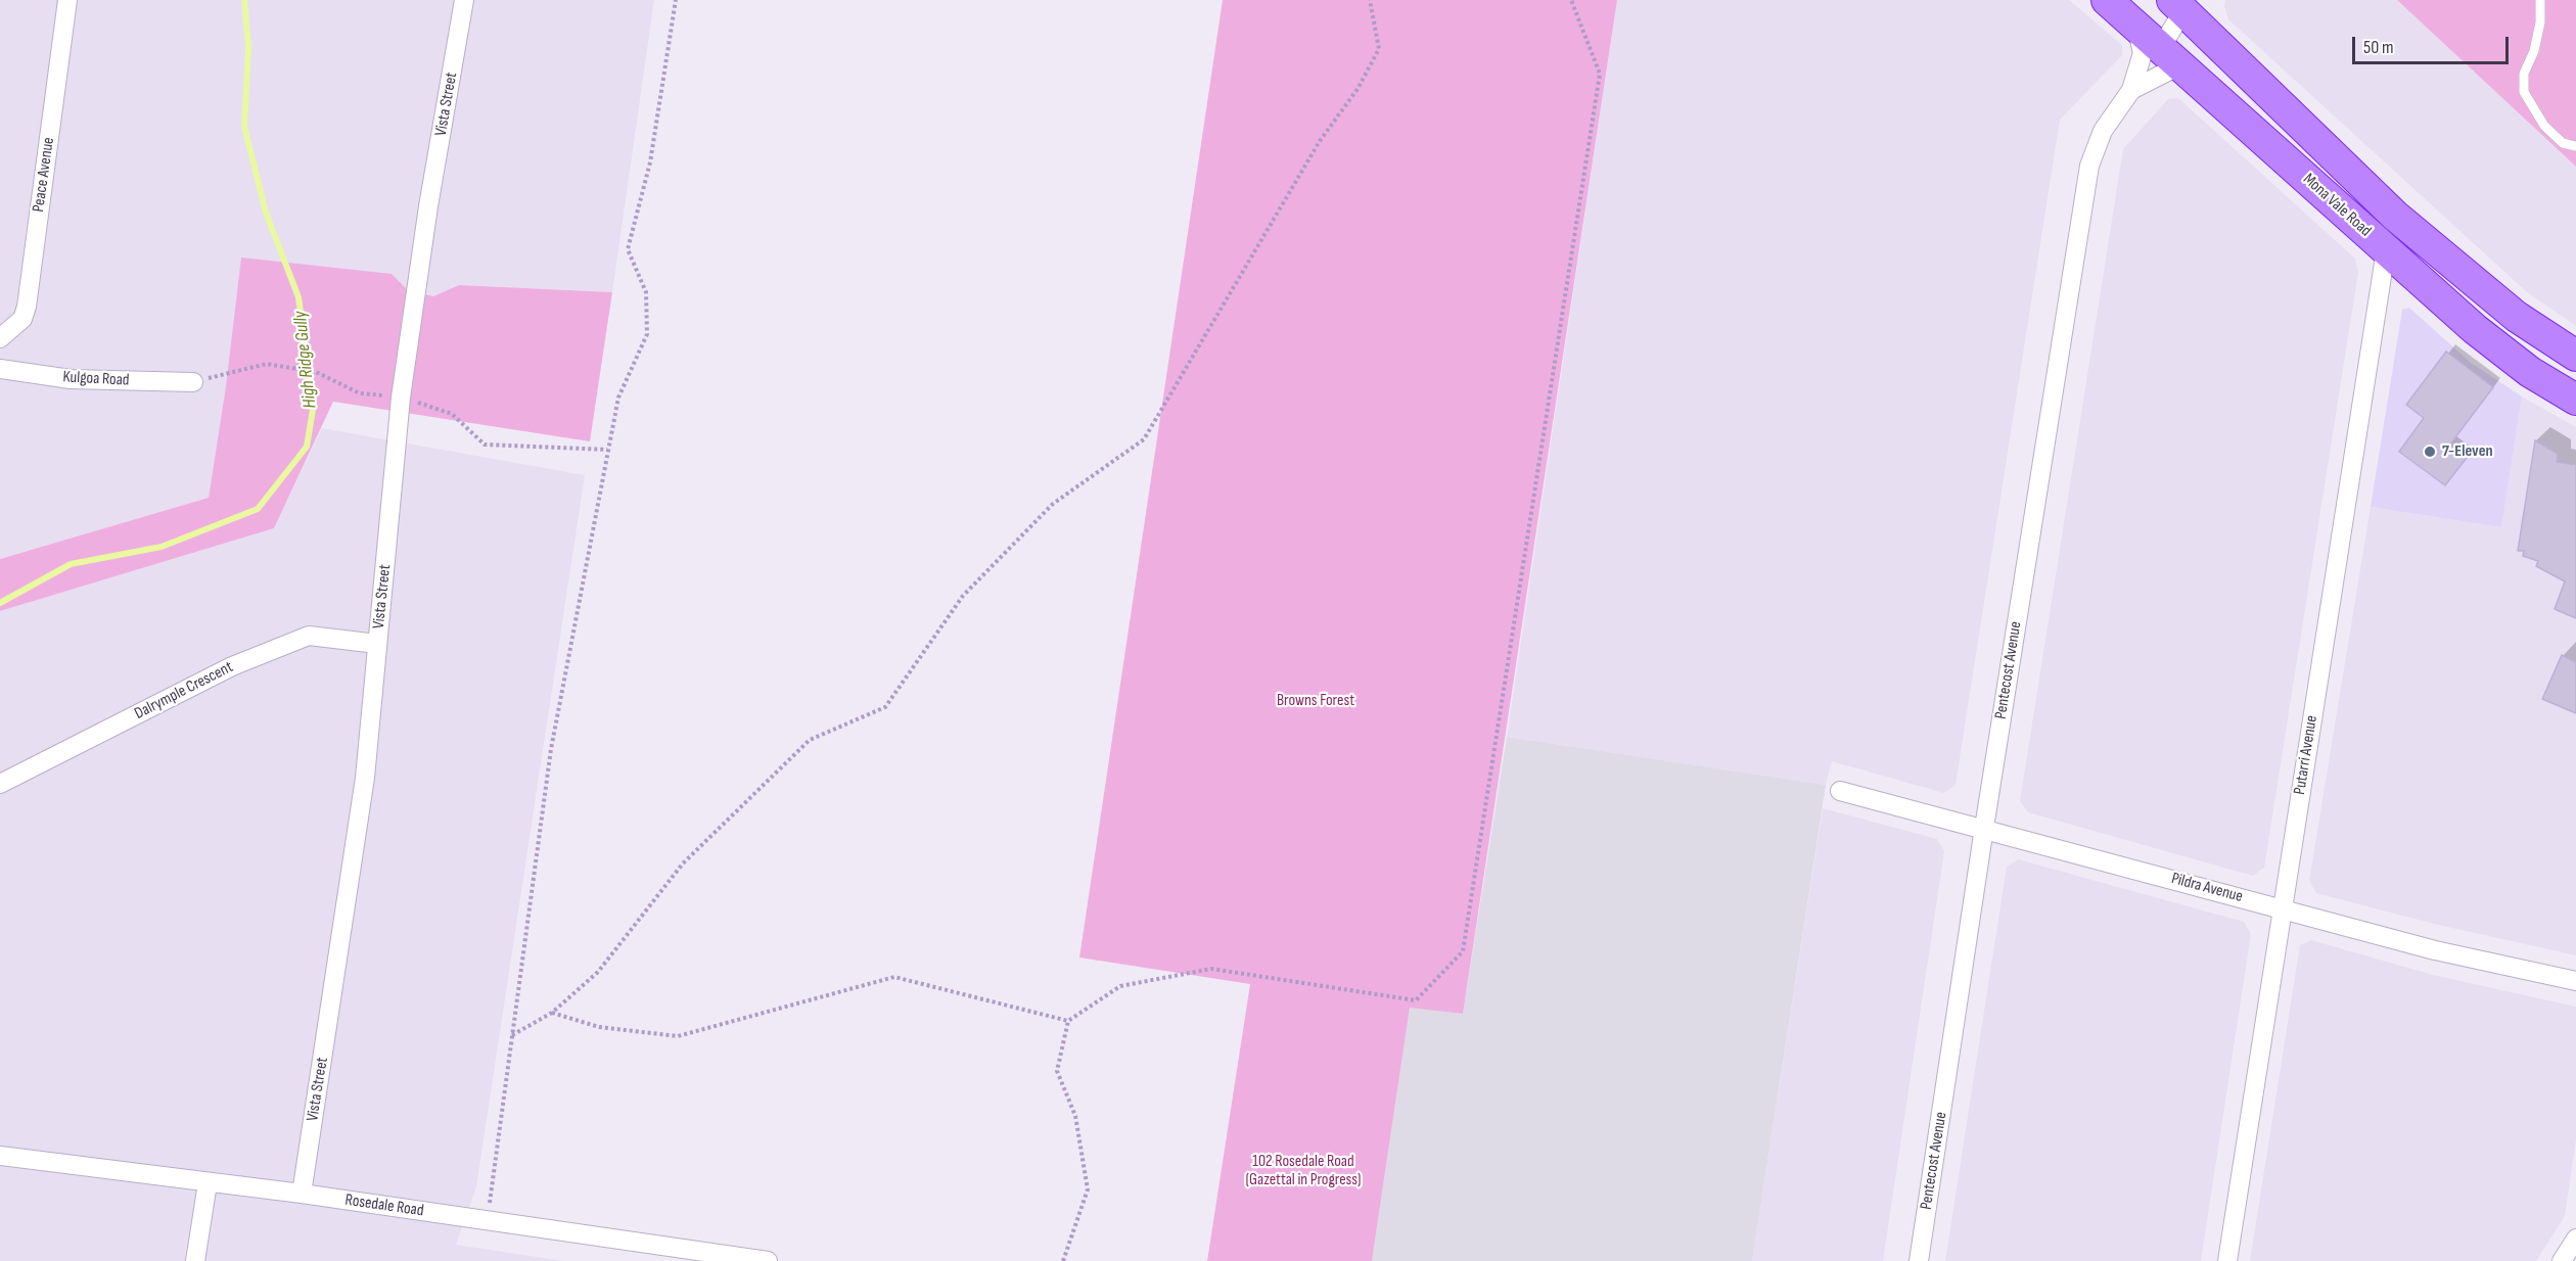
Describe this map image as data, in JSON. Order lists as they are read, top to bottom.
{
  "streets": {
    "highway": ["Mona Vale Road"],
    "street": [
      "Vista Street",
      "Peace Avenue",
      "Kulgoa Road",
      "Pentecost Avenue",
      "Dalrymple Crescent",
      "Putarri Avenue",
      "Pildra Avenue",
      "Rosedale Road"
    ]
  },
  "crossings": [
    ["Vista Street", "Dalrymple Crescent"],
    ["Vista Street", "Rosedale Road"],
    ["Mona Vale Road", "Pentecost Avenue"],
    ["Mona Vale Road", "Putarri Avenue"],
    ["Pentecost Avenue", "Pildra Avenue"],
    ["Putarri Avenue", "Pildra Avenue"]
  ],
  "water": ["High Ridge Gully"],
  "parks": ["Browns Forest", "102 Rosedale Road (Gazettal in Progress)"],
  "places": ["7-Eleven"],
  "scale_bar": "50 m"
}
